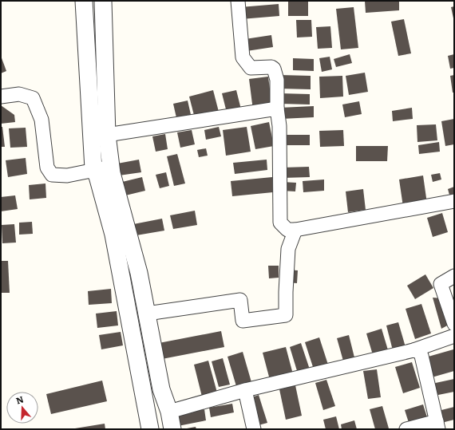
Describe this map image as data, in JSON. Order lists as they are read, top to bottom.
{
  "north": "top"
}
